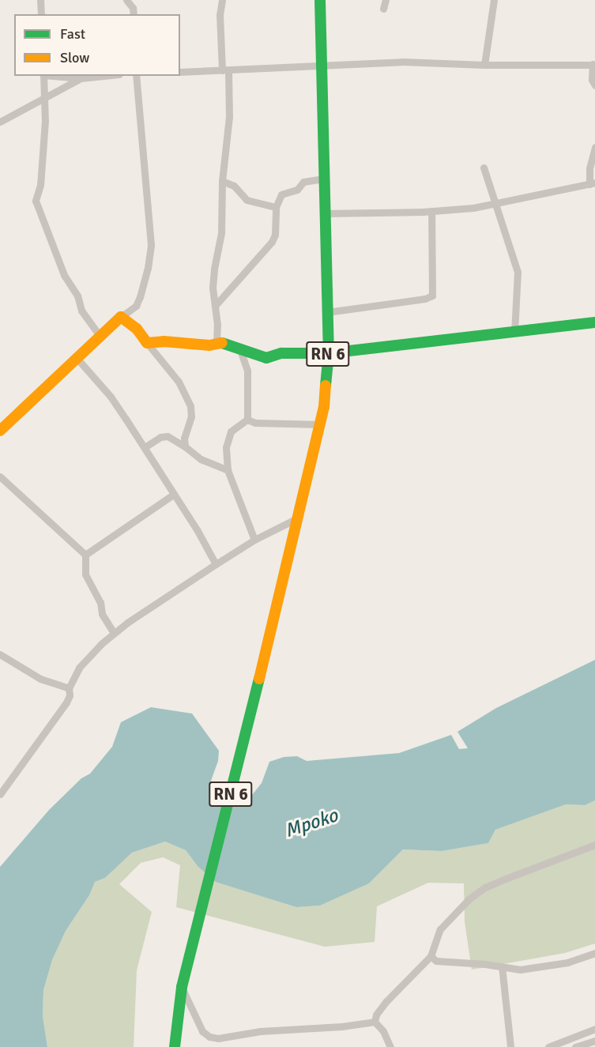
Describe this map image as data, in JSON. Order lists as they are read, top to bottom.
{
  "streets": {
    "main road": ["RN 6"]
  },
  "water": ["Mpoko"],
  "legend": ["Fast", "Slow"]
}
